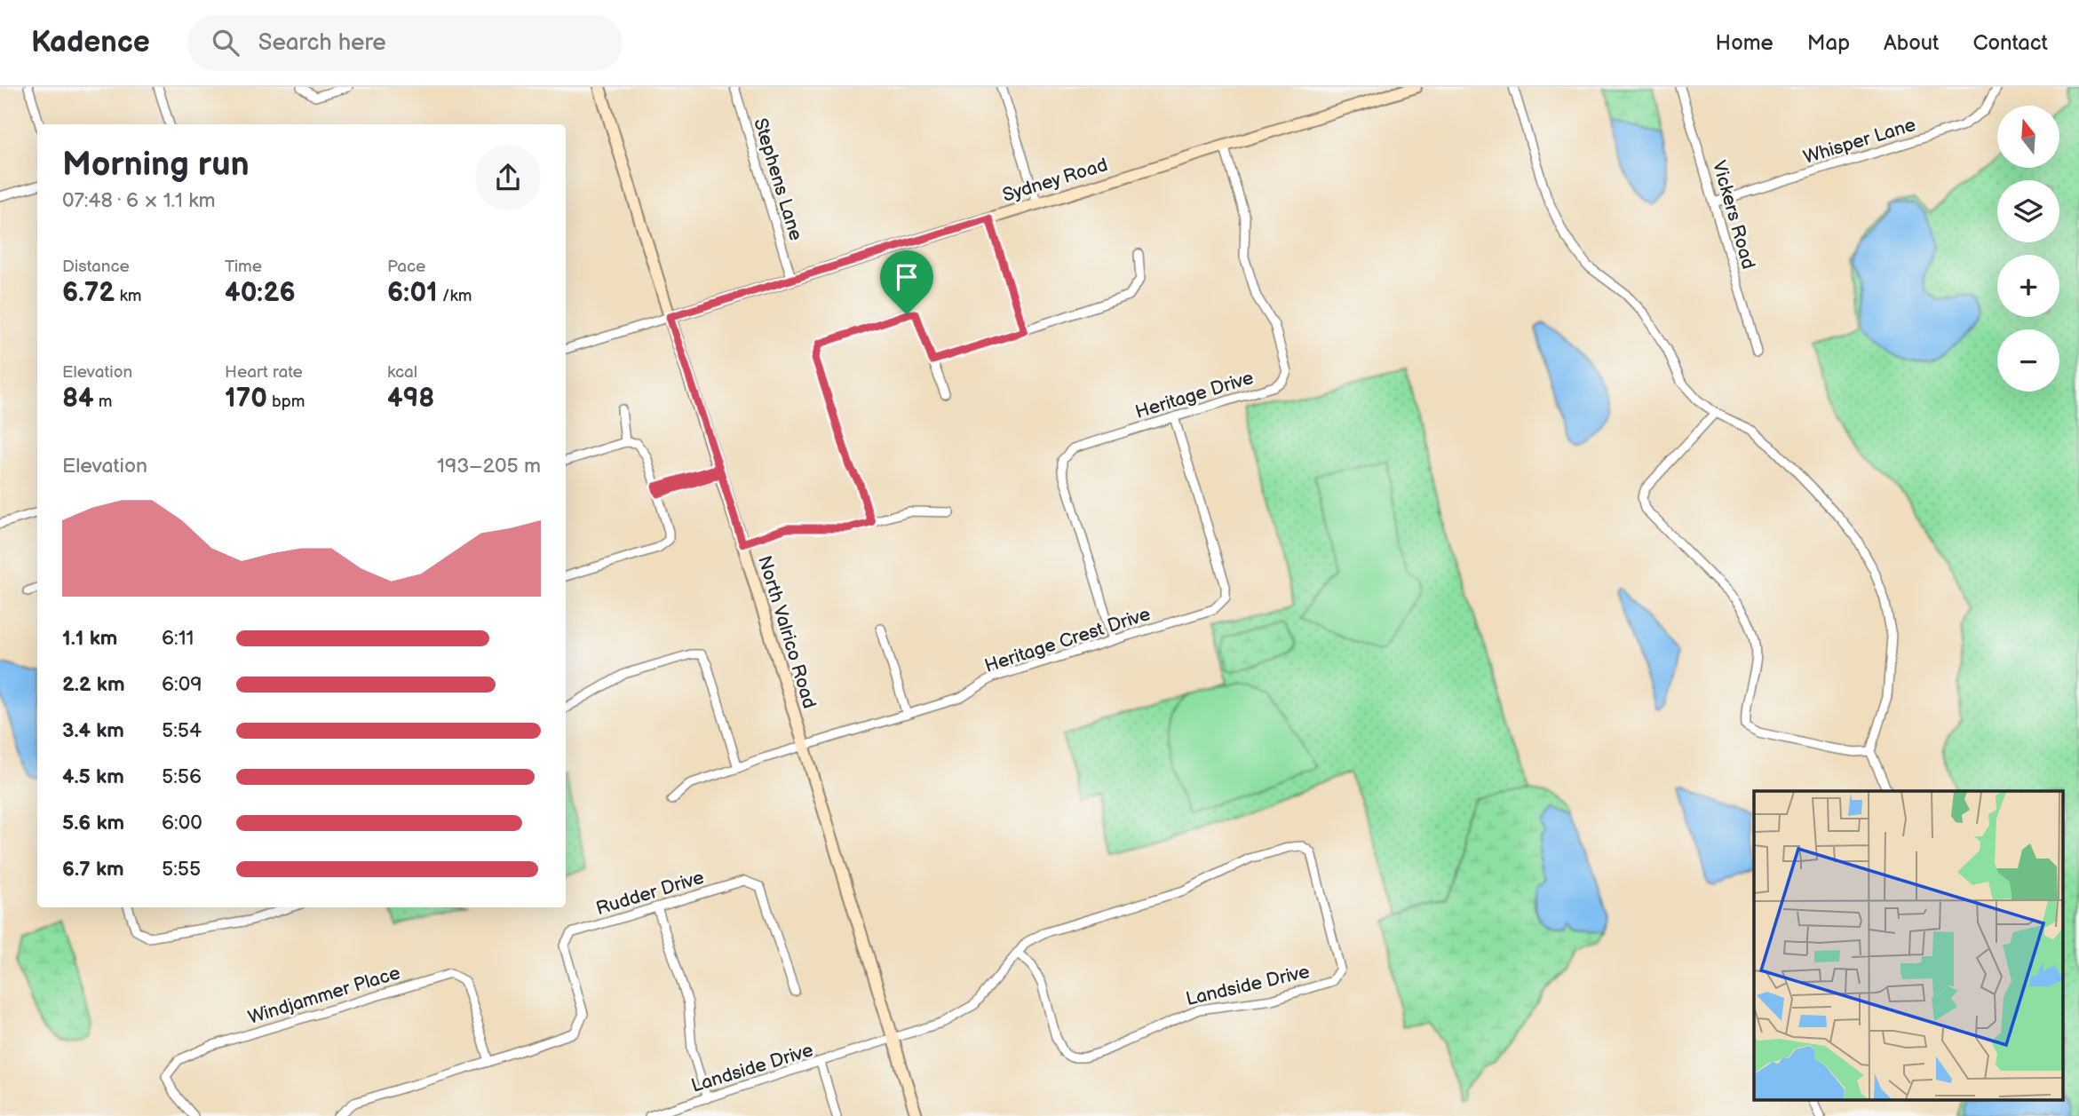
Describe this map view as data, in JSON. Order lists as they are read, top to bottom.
{
  "streets": {
    "street": [
      "Whisper Lane",
      "Stephens Lane",
      "Sydney Road",
      "Vickers Road",
      "Heritage Drive",
      "North Valrico Road",
      "Heritage Crest Drive",
      "Rudder Drive",
      "Landside Drive",
      "Windjammer Place"
    ]
  },
  "crossings": [
    ["Whisper Lane", "Vickers Road"],
    ["Stephens Lane", "Sydney Road"],
    ["Sydney Road", "Heritage Drive"],
    ["Sydney Road", "North Valrico Road"],
    ["Heritage Drive", "Heritage Crest Drive"],
    ["North Valrico Road", "Heritage Crest Drive"],
    ["North Valrico Road", "Landside Drive"],
    ["Rudder Drive", "Windjammer Place"]
  ],
  "north": "top",
  "page": {
    "header": "Kadence",
    "search": "Search here",
    "nav": [
      "Home",
      "Map",
      "About",
      "Contact"
    ],
    "map_buttons": ["+", "−"],
    "heading": ["Morning run", "07:48 · 6 × 1.1 km"],
    "stats": [
      ["Distance", "6.72 km"],
      ["Time", "40:26"],
      ["Pace", "6:01 /km"],
      ["Elevation", "84 m"],
      ["Heart rate", "170 bpm"],
      ["kcal", "498"]
    ],
    "chart": ["Elevation", "193–205 m"],
    "list": [
      {
        "name": "1.1 km",
        "note": "6:11"
      },
      {
        "name": "2.2 km",
        "note": "6:09"
      },
      {
        "name": "3.4 km",
        "note": "5:54"
      },
      {
        "name": "4.5 km",
        "note": "5:56"
      },
      {
        "name": "5.6 km",
        "note": "6:00"
      },
      {
        "name": "6.7 km",
        "note": "5:55"
      }
    ]
  }
}
